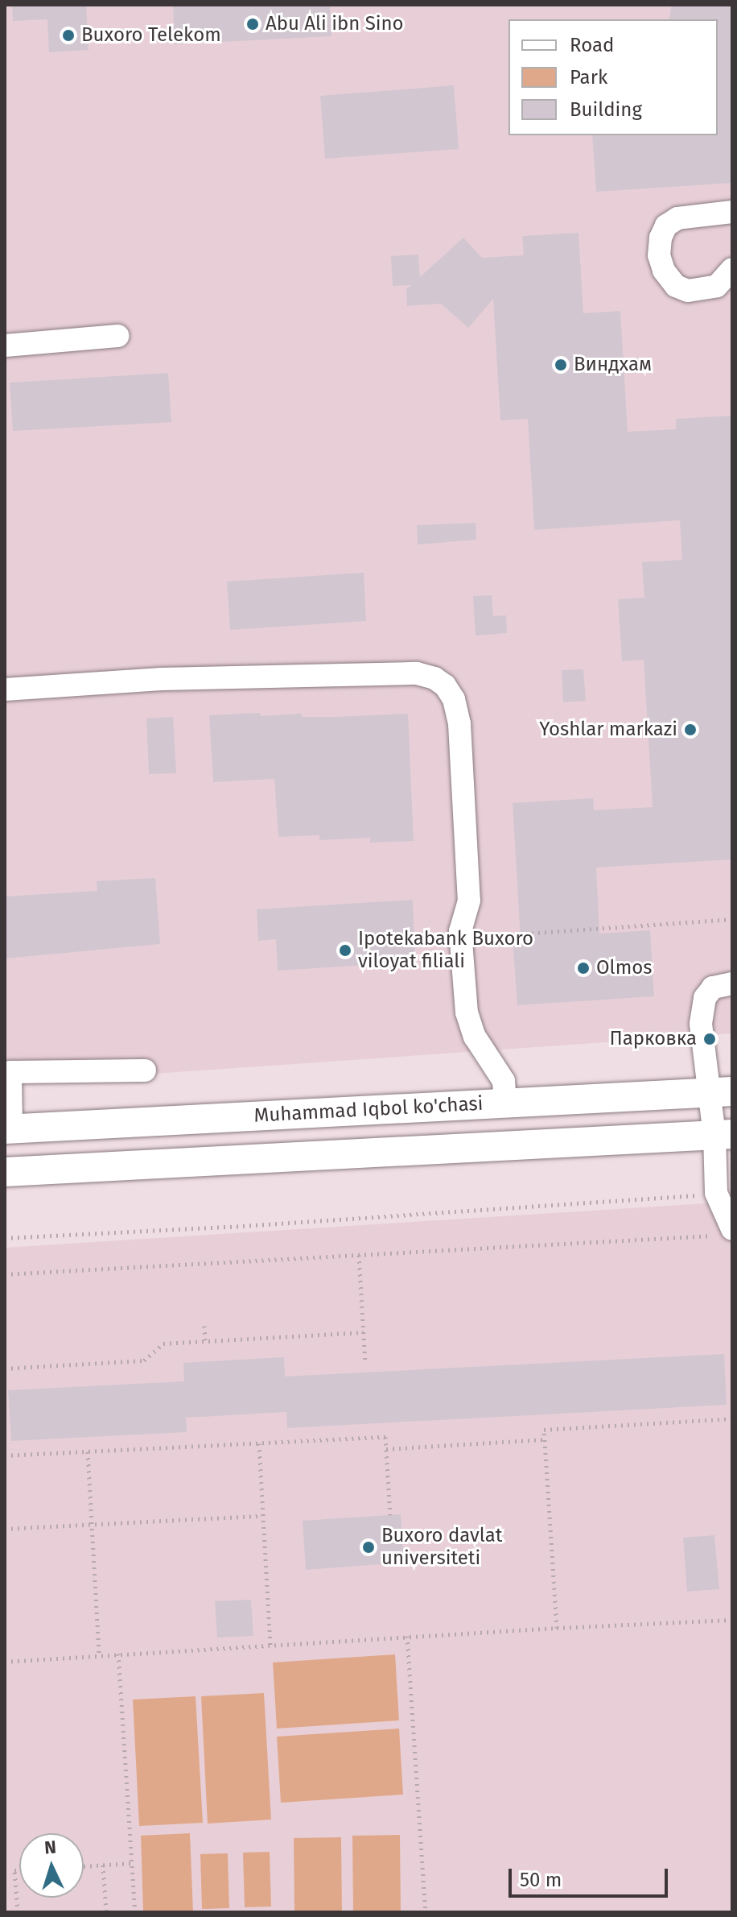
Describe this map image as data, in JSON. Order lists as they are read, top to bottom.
{
  "streets": {
    "main road": ["Muhammad Iqbol ko'chasi"]
  },
  "places": [
    "Abu Ali ibn Sino",
    "Buxoro Telekom",
    "Виндхам",
    "Yoshlar markazi",
    "Ipotekabank Buxoro viloyat filiali",
    "Olmos",
    "Парковка",
    "Buxoro davlat universiteti"
  ],
  "legend": ["Road", "Park", "Building"],
  "scale_bar": "50 m",
  "north": "top"
}
